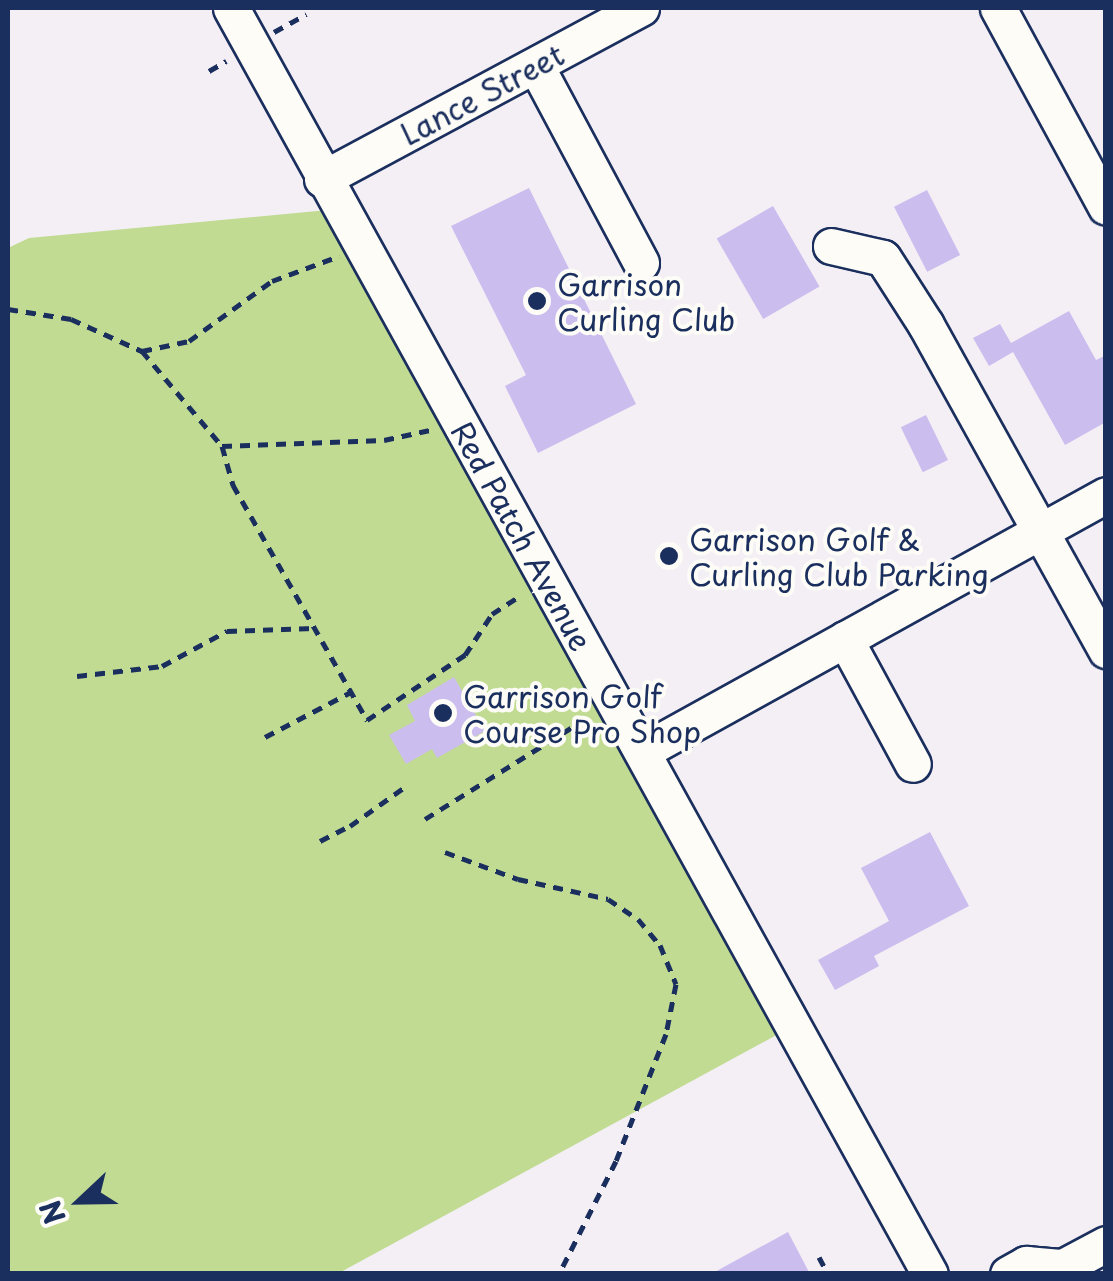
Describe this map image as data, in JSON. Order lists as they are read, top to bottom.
{
  "streets": {
    "street": ["Lance Street", "Red Patch Avenue"]
  },
  "crossings": [
    ["Lance Street", "Red Patch Avenue"]
  ],
  "places": ["Garrison Curling Club", "Garrison Golf & Curling Club Parking", "Garrison Golf Course Pro Shop"],
  "north": "left"
}
